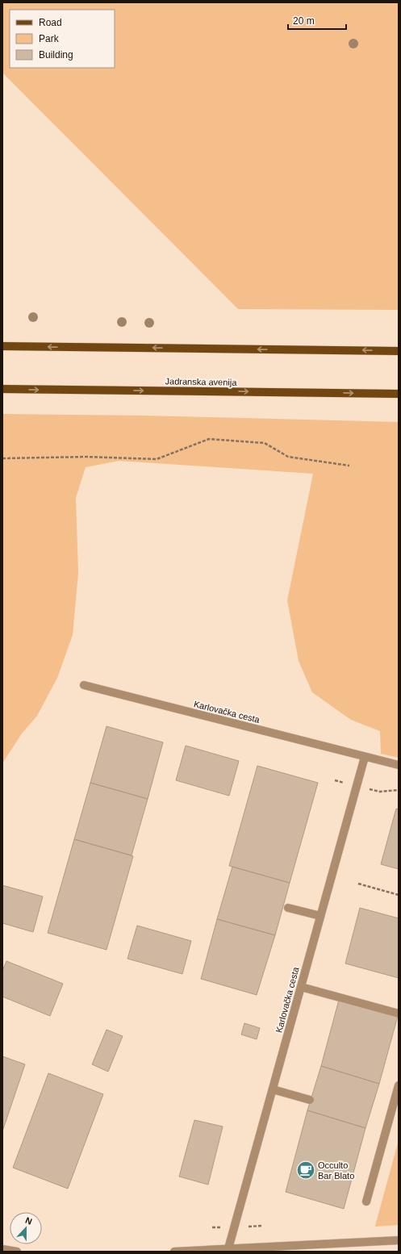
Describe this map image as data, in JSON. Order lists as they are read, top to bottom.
{
  "streets": {
    "main road": ["Jadranska avenija"],
    "street": ["Karlovačka cesta"]
  },
  "places": {
    "cafe": ["Occulto Bar Blato"]
  },
  "legend": ["Road", "Park", "Building"],
  "scale_bar": "20 m",
  "north": "top"
}
